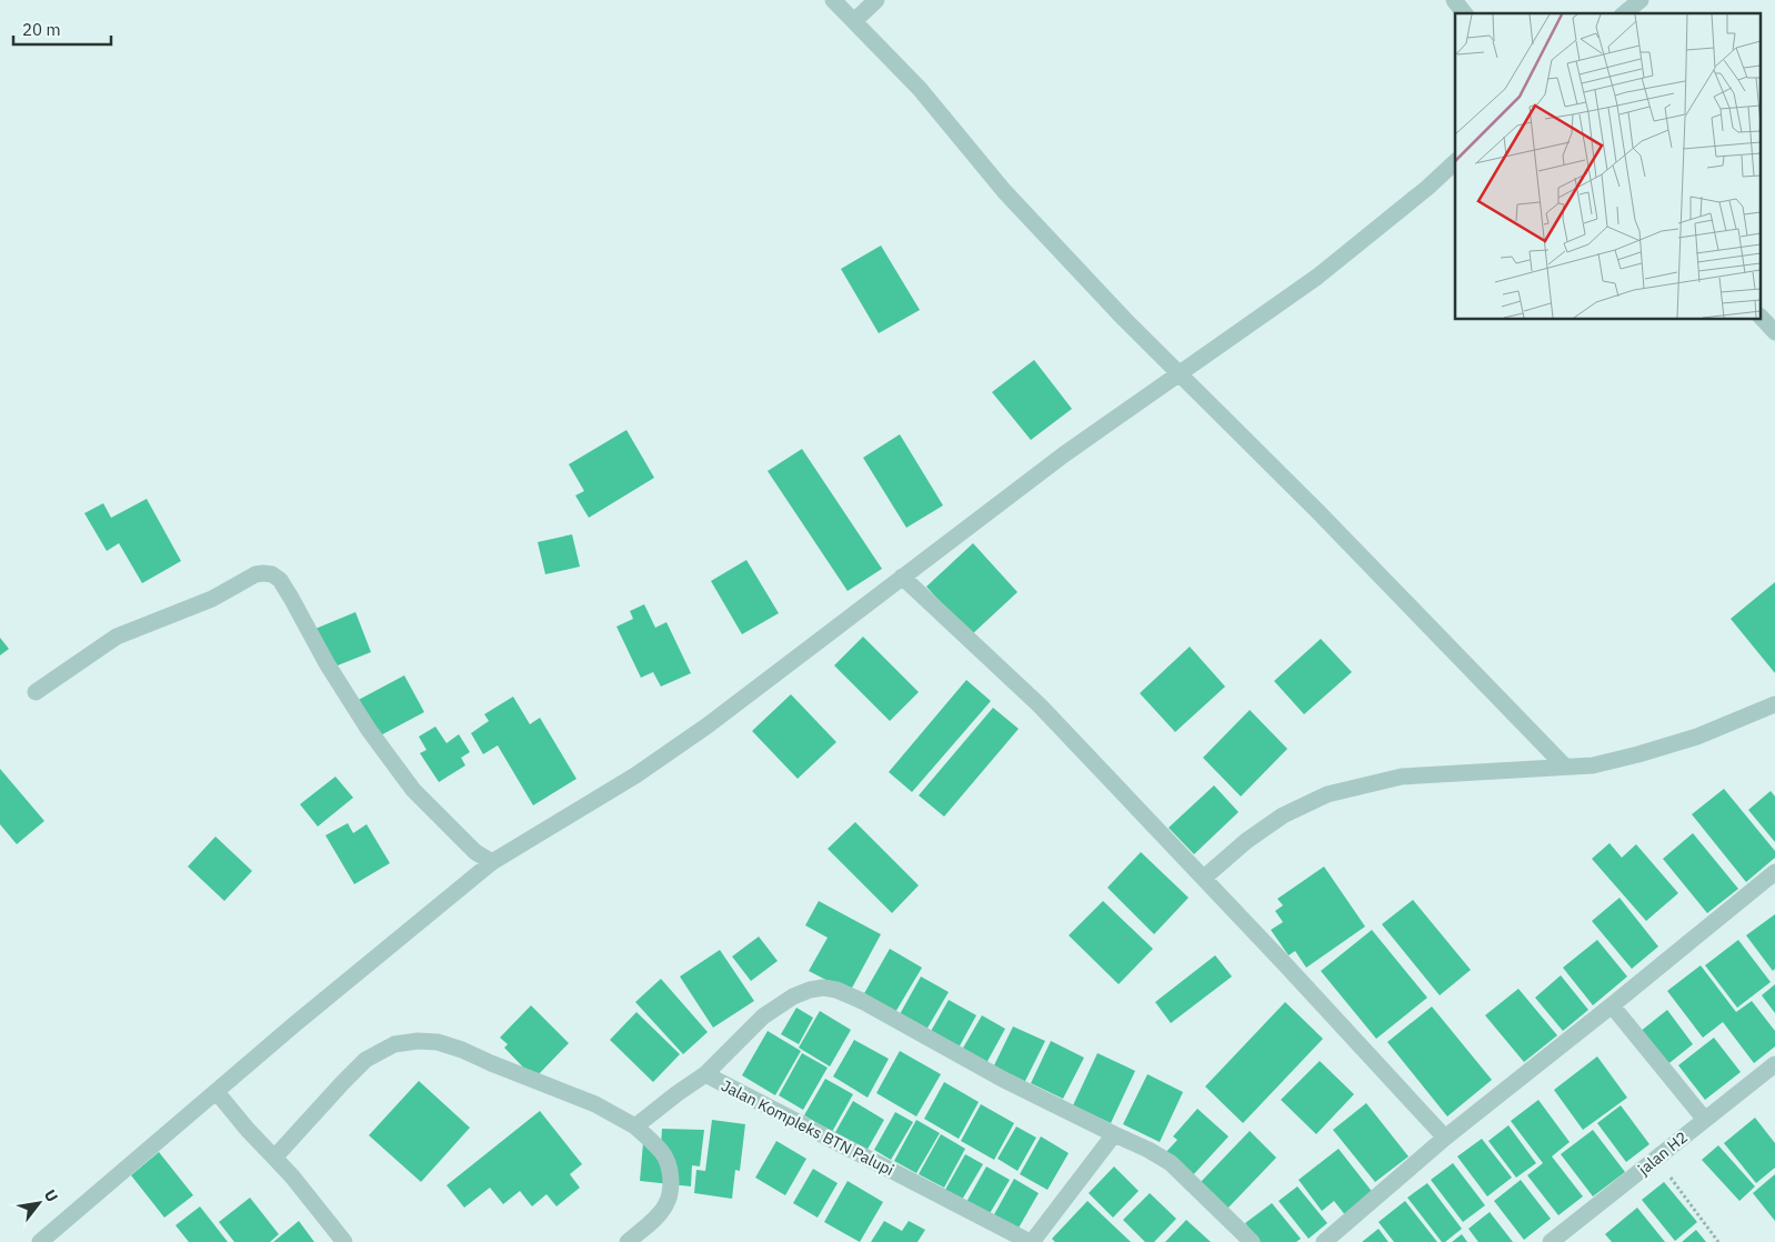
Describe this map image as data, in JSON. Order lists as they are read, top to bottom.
{
  "streets": {
    "street": ["Jalan Kompleks BTN Palupi", "jalan H2"]
  },
  "scale_bar": "20 m",
  "north": "top right"
}
